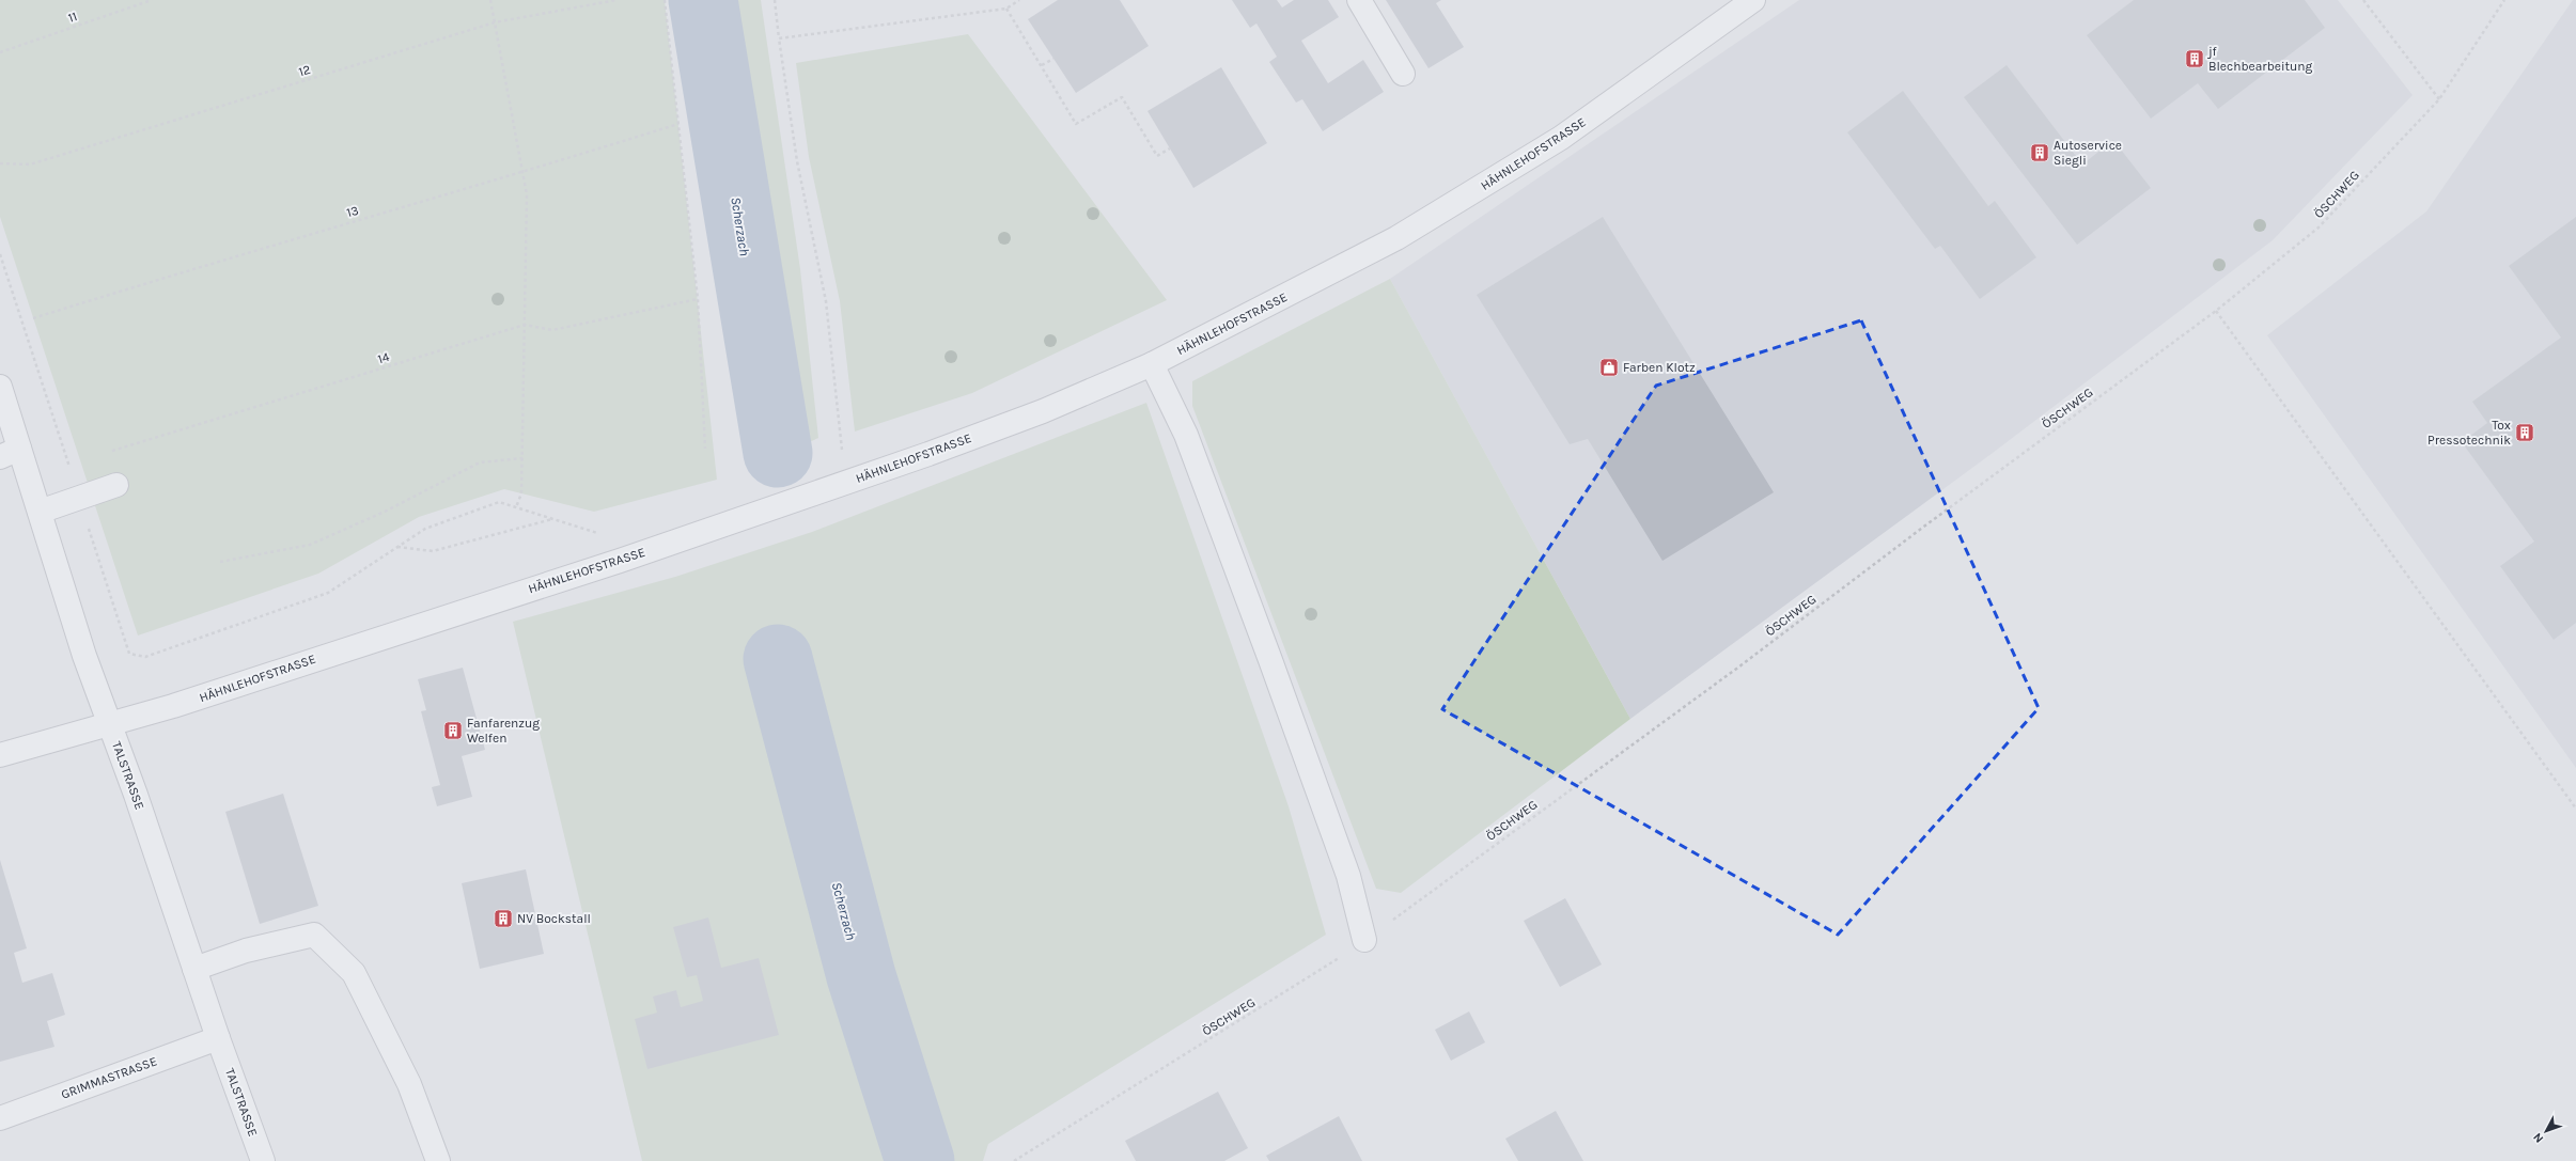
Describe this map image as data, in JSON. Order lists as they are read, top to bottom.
{
  "streets": {
    "street": ["HÄHNLEHOFSTRASSE", "TALSTRASSE", "GRIMMASTRASSE"],
    "path": [
      "11",
      "12",
      "ÖSCHWEG",
      "13",
      "14"
    ]
  },
  "crossings": [
    ["HÄHNLEHOFSTRASSE", "TALSTRASSE"],
    ["TALSTRASSE", "GRIMMASTRASSE"]
  ],
  "water": ["Scherzach"],
  "places": {
    "building": [
      "jf Blechbearbeitung",
      "Autoservice Siegli",
      "Tox Pressotechnik",
      "Fanfarenzug Welfen",
      "NV Bockstall"
    ],
    "shop": ["Farben Klotz"]
  },
  "north": "bottom left"
}
